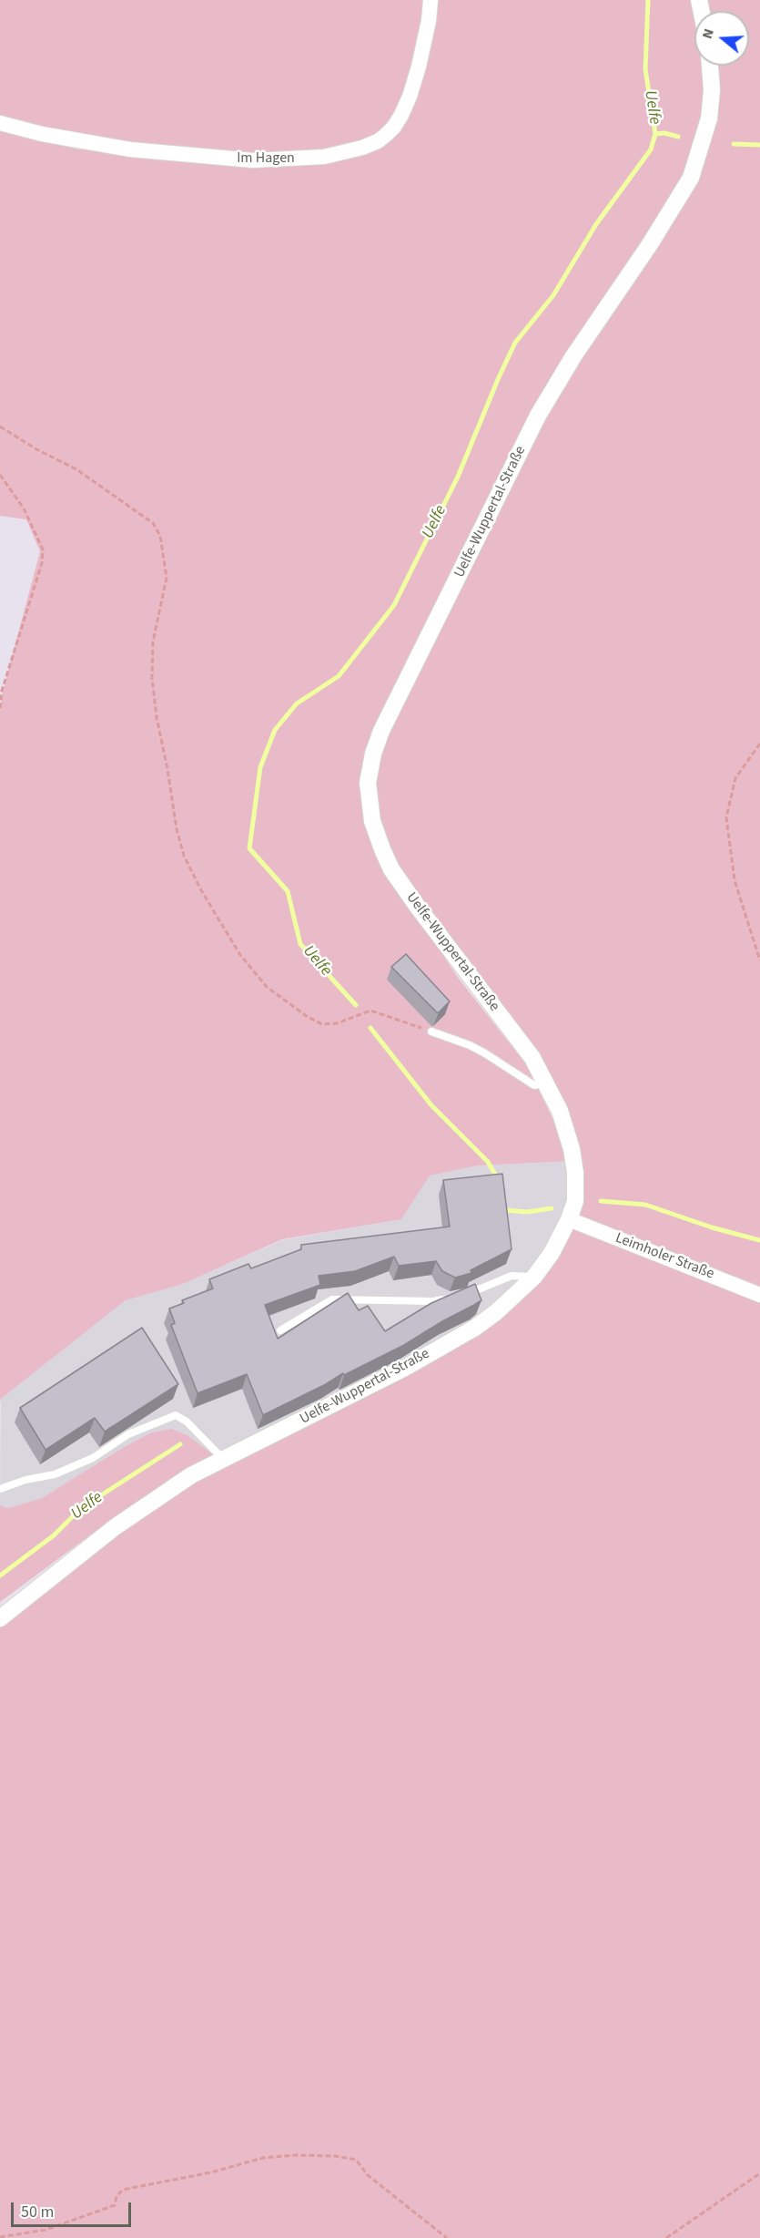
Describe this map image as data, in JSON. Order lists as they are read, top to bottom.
{
  "streets": {
    "main road": ["Uelfe-Wuppertal-Straße"],
    "street": ["Im Hagen", "Leimholer Straße"]
  },
  "crossings": [
    ["Uelfe-Wuppertal-Straße", "Leimholer Straße"]
  ],
  "water": ["Uelfe"],
  "scale_bar": "50 m",
  "north": "left"
}
